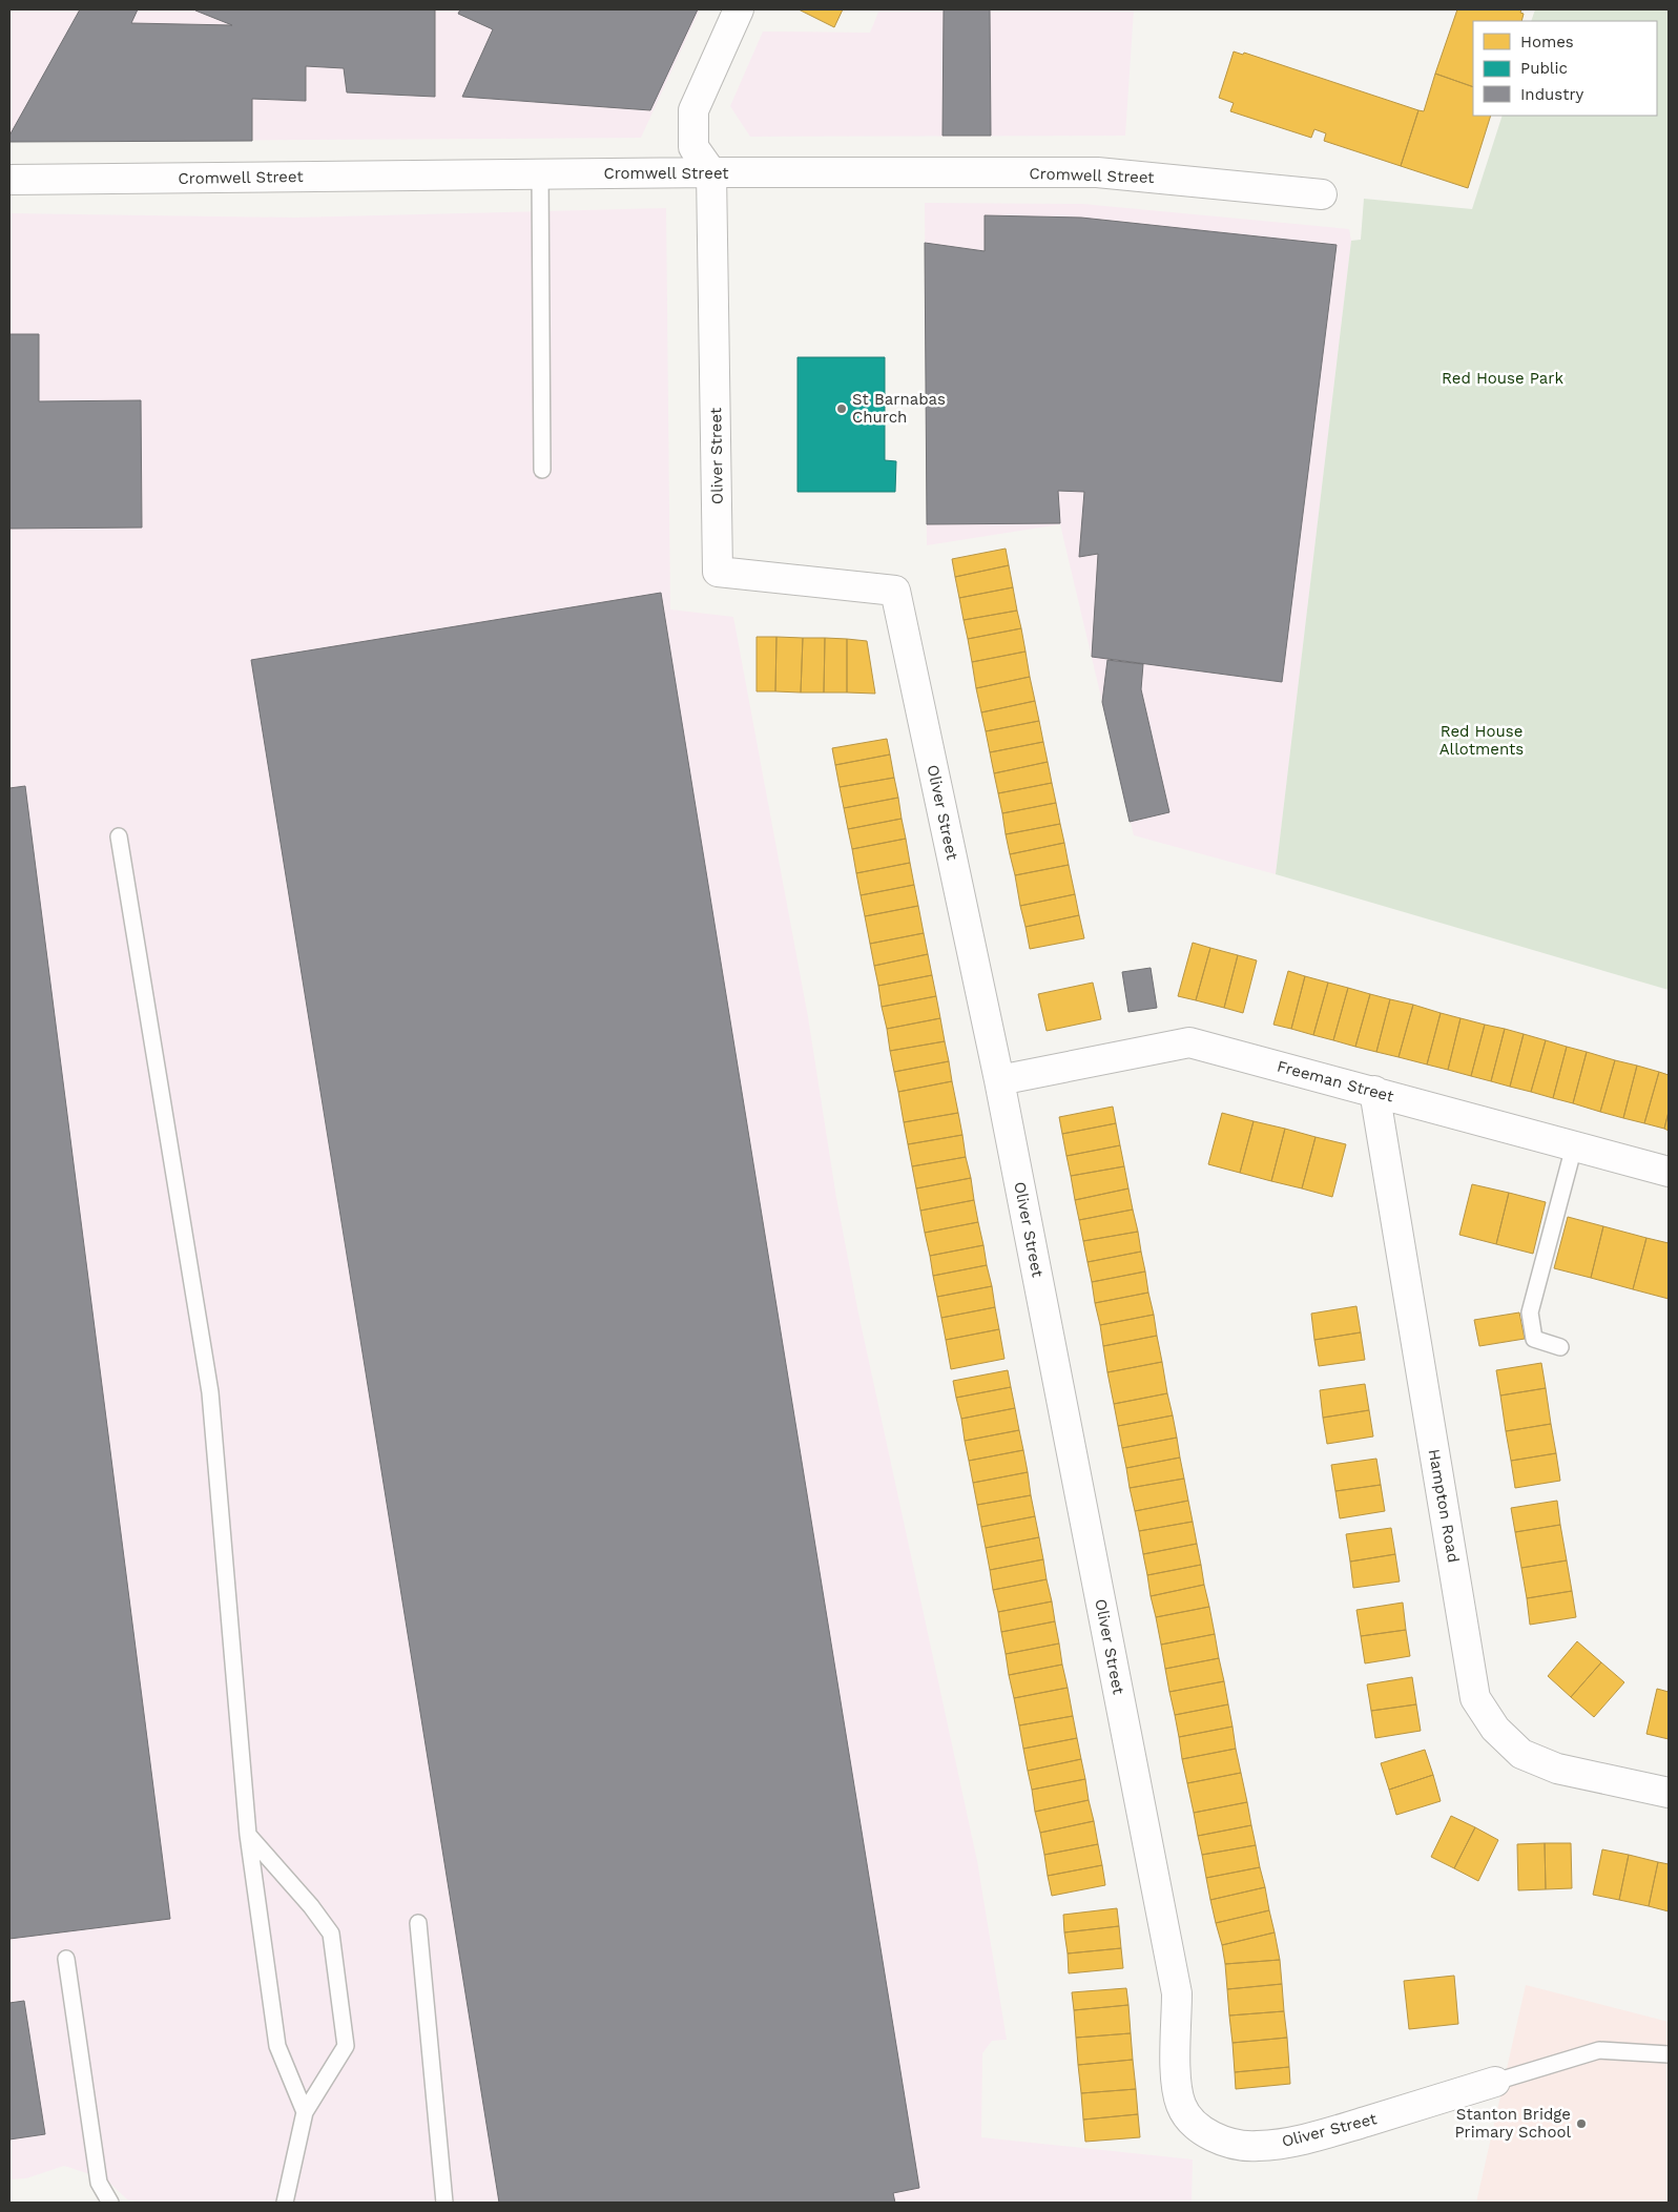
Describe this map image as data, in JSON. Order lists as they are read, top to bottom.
{
  "streets": {
    "street": [
      "Cromwell Street",
      "Oliver Street",
      "Freeman Street",
      "Hampton Road"
    ]
  },
  "crossings": [
    ["Cromwell Street", "Oliver Street"],
    ["Oliver Street", "Freeman Street"],
    ["Freeman Street", "Hampton Road"]
  ],
  "parks": ["Red House Park", "Red House Allotments"],
  "places": ["St Barnabas Church", "Stanton Bridge Primary School"],
  "legend": ["Homes", "Public", "Industry"]
}
